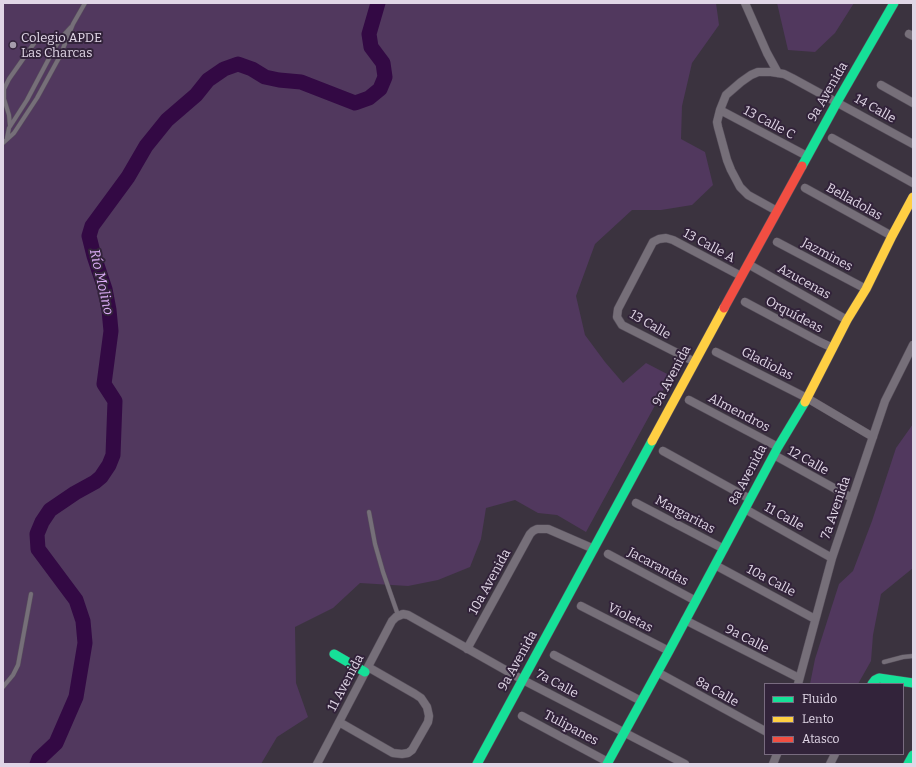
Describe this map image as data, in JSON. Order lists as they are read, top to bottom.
{
  "streets": {
    "street": [
      "9a Avenida",
      "14 Calle",
      "13 Calle C",
      "Belladolas",
      "13 Calle A",
      "Jazmines",
      "Azucenas",
      "Orquídeas",
      "13 Calle",
      "Gladiolas",
      "Almendros",
      "12 Calle",
      "8a Avenida",
      "7a Avenida",
      "Margaritas",
      "11 Calle",
      "Jacarandas",
      "10a Calle",
      "10a Avenida",
      "Violetas",
      "9a Calle",
      "11 Avenida",
      "7a Calle",
      "8a Calle",
      "Tulipanes"
    ]
  },
  "crossings": [
    ["9a Avenida", "14 Calle"],
    ["9a Avenida", "13 Calle C"],
    ["9a Avenida", "13 Calle A"],
    ["9a Avenida", "Azucenas"],
    ["9a Avenida", "13 Calle"],
    ["9a Avenida", "10a Avenida"],
    ["9a Avenida", "7a Calle"],
    ["14 Calle", "13 Calle C"],
    ["Belladolas", "8a Avenida"],
    ["13 Calle A", "13 Calle"],
    ["Jazmines", "8a Avenida"],
    ["Azucenas", "8a Avenida"],
    ["Orquídeas", "8a Avenida"],
    ["Gladiolas", "8a Avenida"],
    ["Almendros", "12 Calle"],
    ["Almendros", "8a Avenida"],
    ["12 Calle", "8a Avenida"],
    ["12 Calle", "7a Avenida"],
    ["8a Avenida", "Margaritas"],
    ["8a Avenida", "11 Calle"],
    ["8a Avenida", "Jacarandas"],
    ["8a Avenida", "10a Calle"],
    ["8a Avenida", "Violetas"],
    ["8a Avenida", "9a Calle"],
    ["8a Avenida", "7a Calle"],
    ["8a Avenida", "8a Calle"],
    ["8a Avenida", "Tulipanes"],
    ["7a Avenida", "11 Calle"],
    ["7a Avenida", "10a Calle"],
    ["7a Avenida", "9a Calle"],
    ["10a Avenida", "7a Calle"],
    ["11 Avenida", "7a Calle"]
  ],
  "water": ["Río Molino"],
  "places": ["Colegio APDE Las Charcas"],
  "legend": ["Fluido", "Lento", "Atasco"]
}
